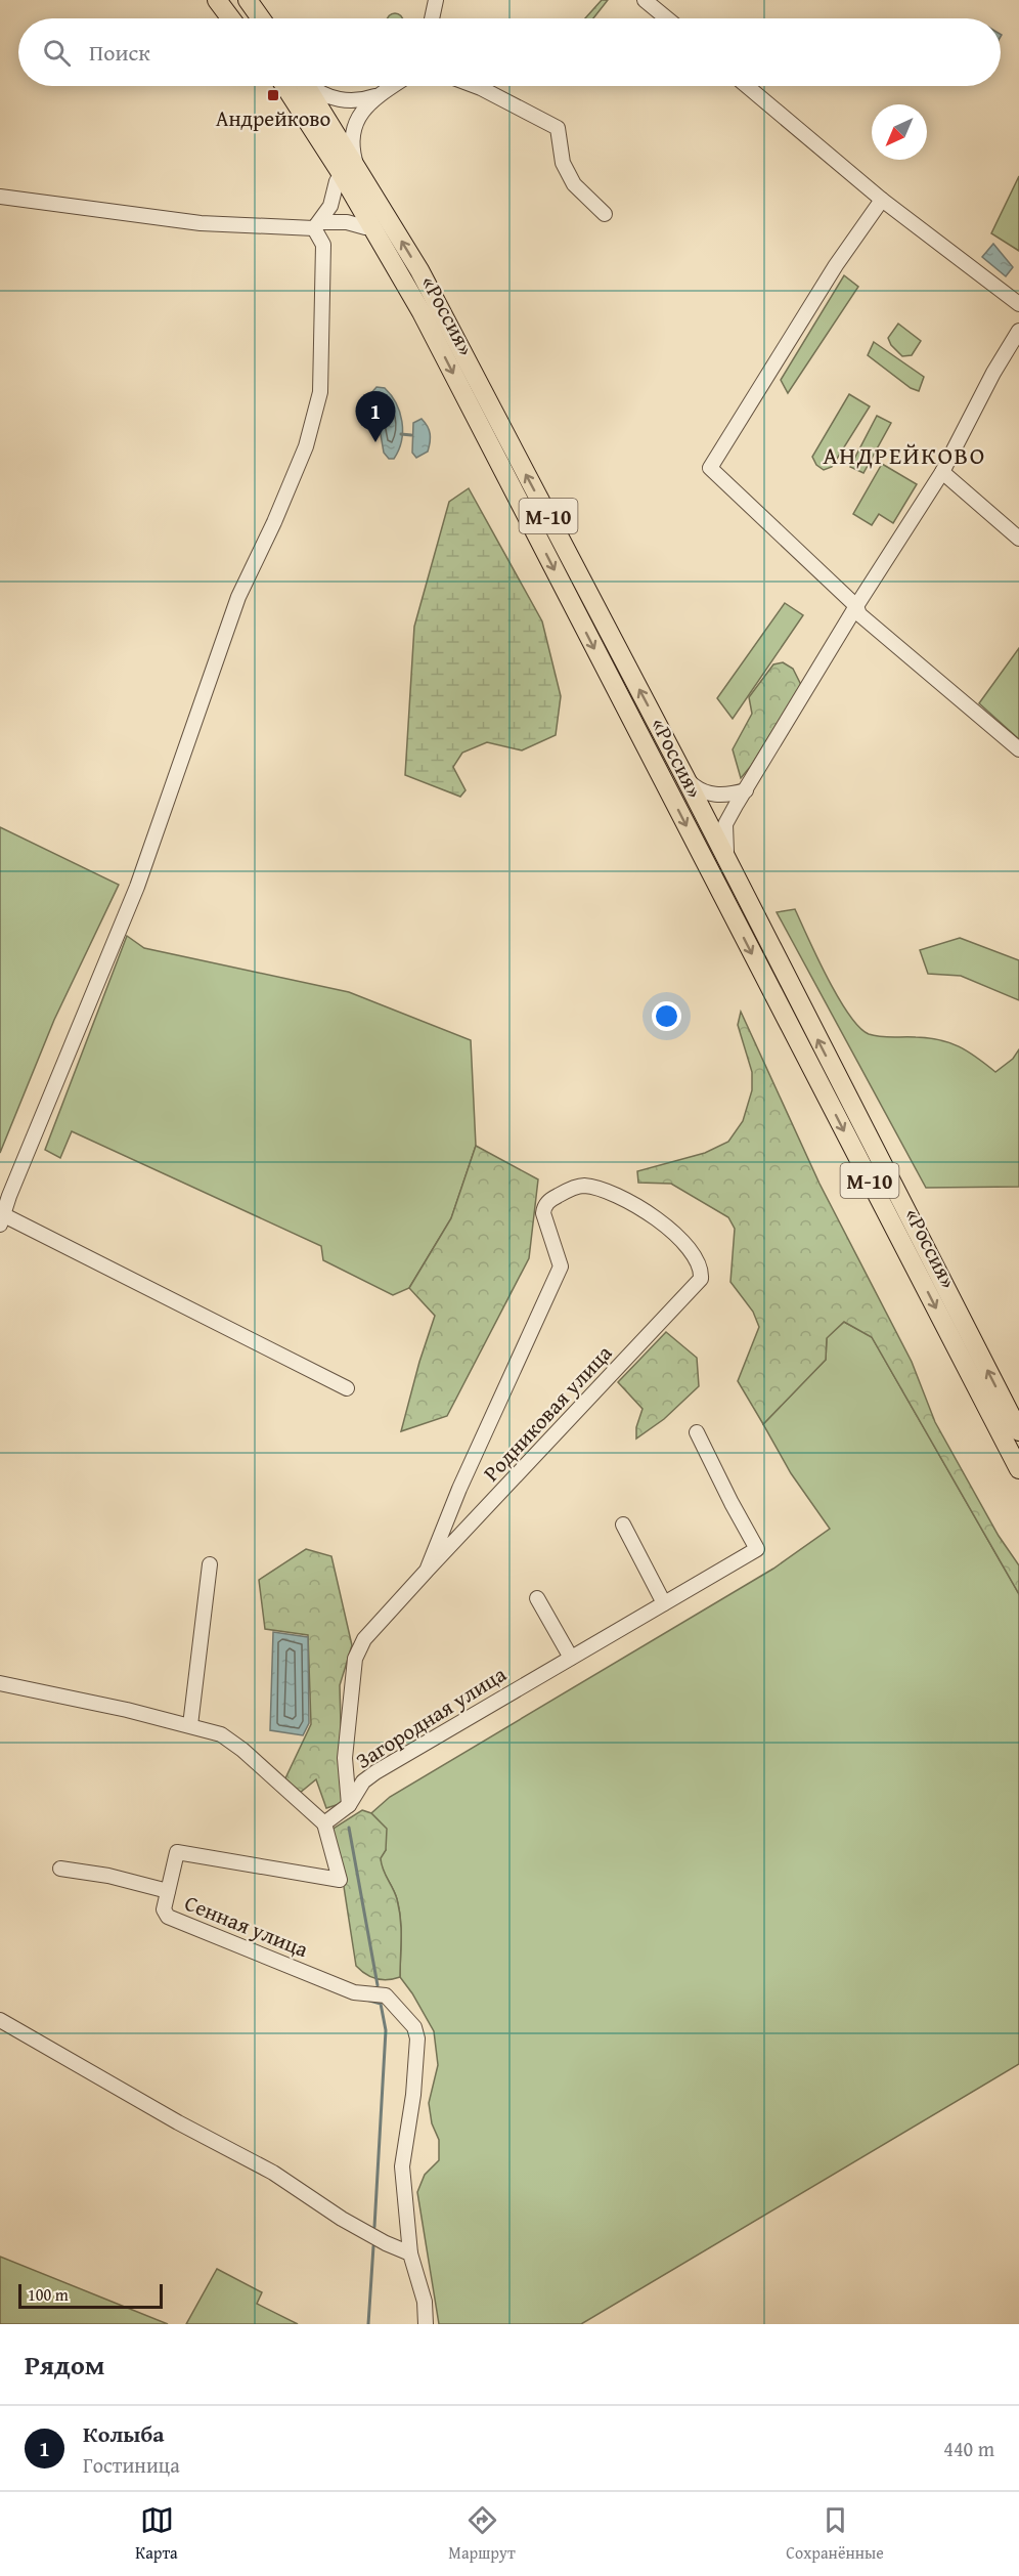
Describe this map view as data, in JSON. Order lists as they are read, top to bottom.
{
  "streets": {
    "highway": ["«Россия»", "М-10"],
    "street": ["Родниковая улица", "Загородная улица", "Сенная улица"]
  },
  "crossings": [
    ["Родниковая улица", "Загородная улица"],
    ["Загородная улица", "Сенная улица"]
  ],
  "districts": ["АНДРЕЙКОВО"],
  "places": {
    "transit": ["Андрейково"]
  },
  "scale_bar": "100 m",
  "north": "bottom left",
  "page": {
    "search": "Поиск",
    "pins": "1",
    "scale": "100 m",
    "heading": "Рядом",
    "list": [
      {
        "mark": "1",
        "name": "Колыба",
        "note": "Гостиница",
        "value": "440 m"
      }
    ],
    "nav": ["Карта", "Маршрут", "Сохранённые"]
  }
}
